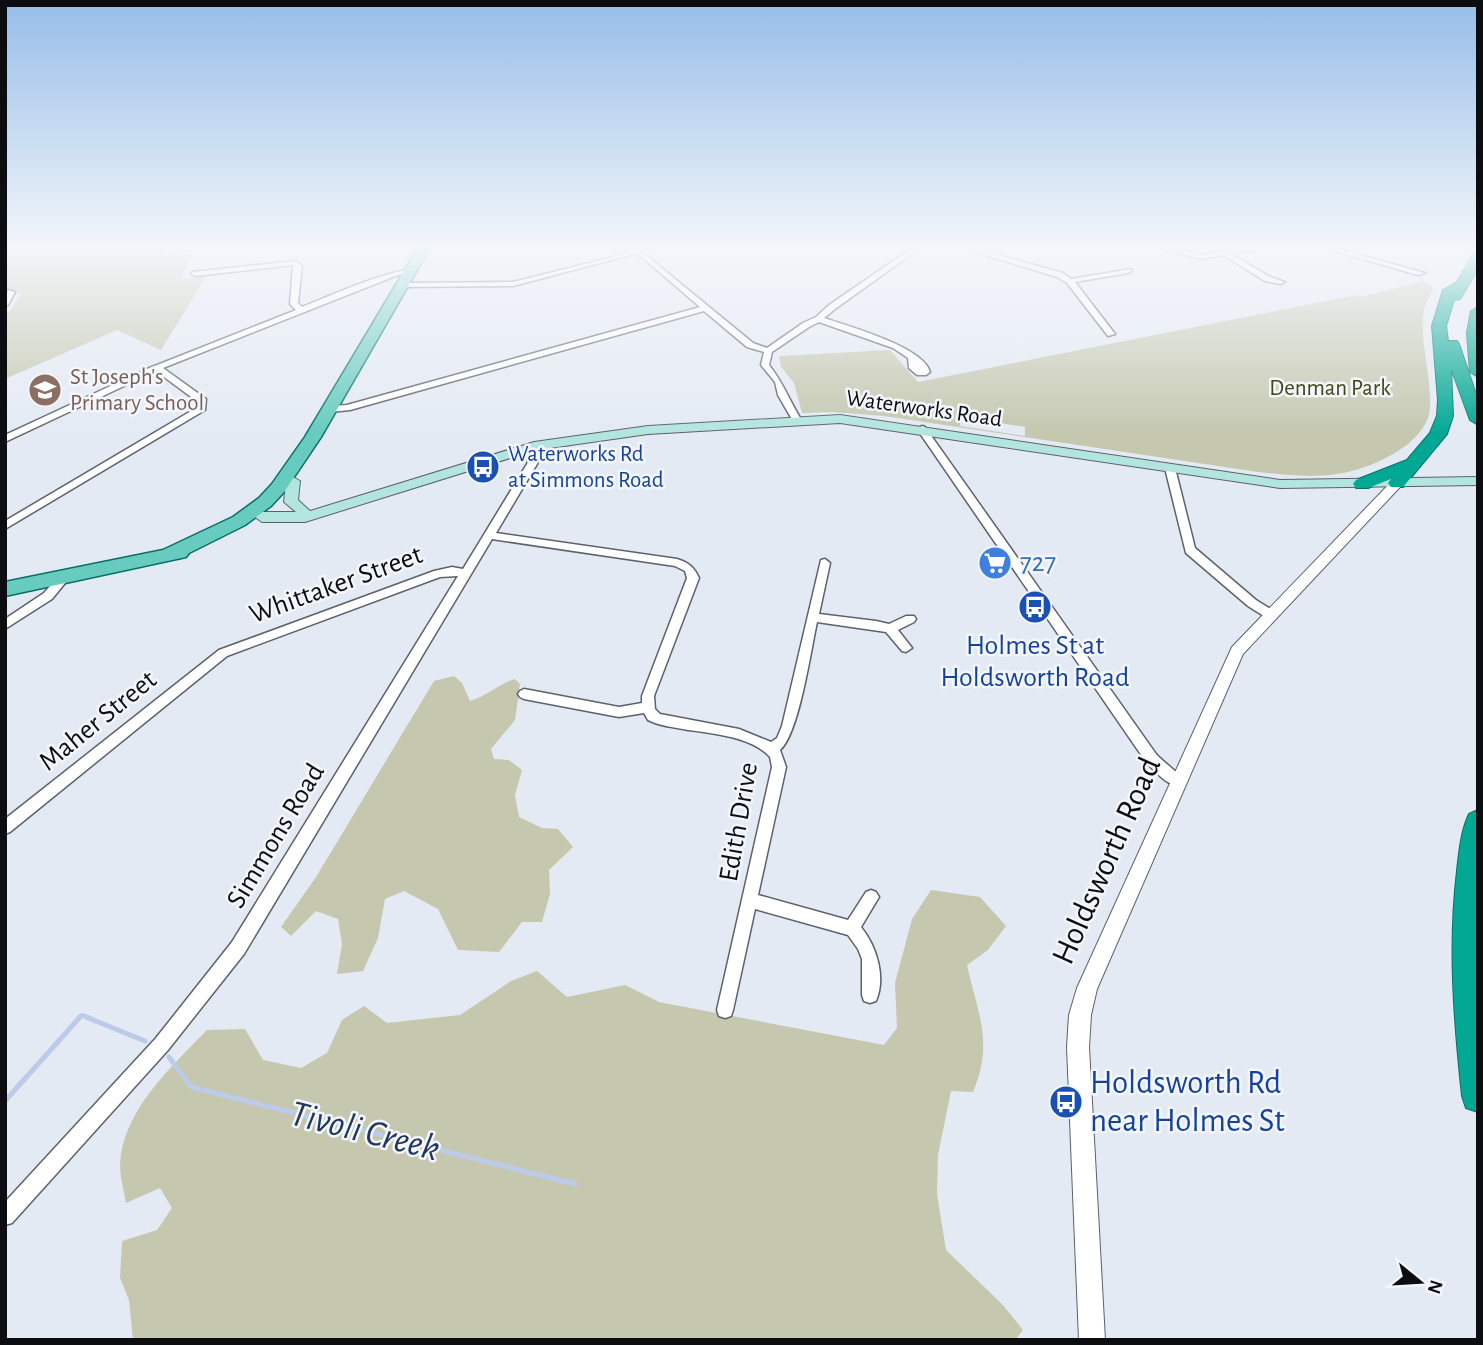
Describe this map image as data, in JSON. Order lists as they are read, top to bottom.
{
  "streets": {
    "main road": ["Waterworks Road"],
    "street": [
      "Whittaker Street",
      "Maher Street",
      "Edith Drive",
      "Simmons Road",
      "Holdsworth Road"
    ]
  },
  "crossings": [
    ["Waterworks Road", "Simmons Road"],
    ["Waterworks Road", "Holdsworth Road"],
    ["Whittaker Street", "Maher Street"],
    ["Whittaker Street", "Simmons Road"]
  ],
  "water": ["Tivoli Creek"],
  "parks": ["Denman Park"],
  "places": {
    "school or university": ["St Joseph's Primary School"],
    "bus stop": ["Waterworks Rd at Simmons Road", "Holmes St at Holdsworth Road", "Holdsworth Rd near Holmes St"],
    "supermarket": ["727"]
  },
  "north": "right"
}
